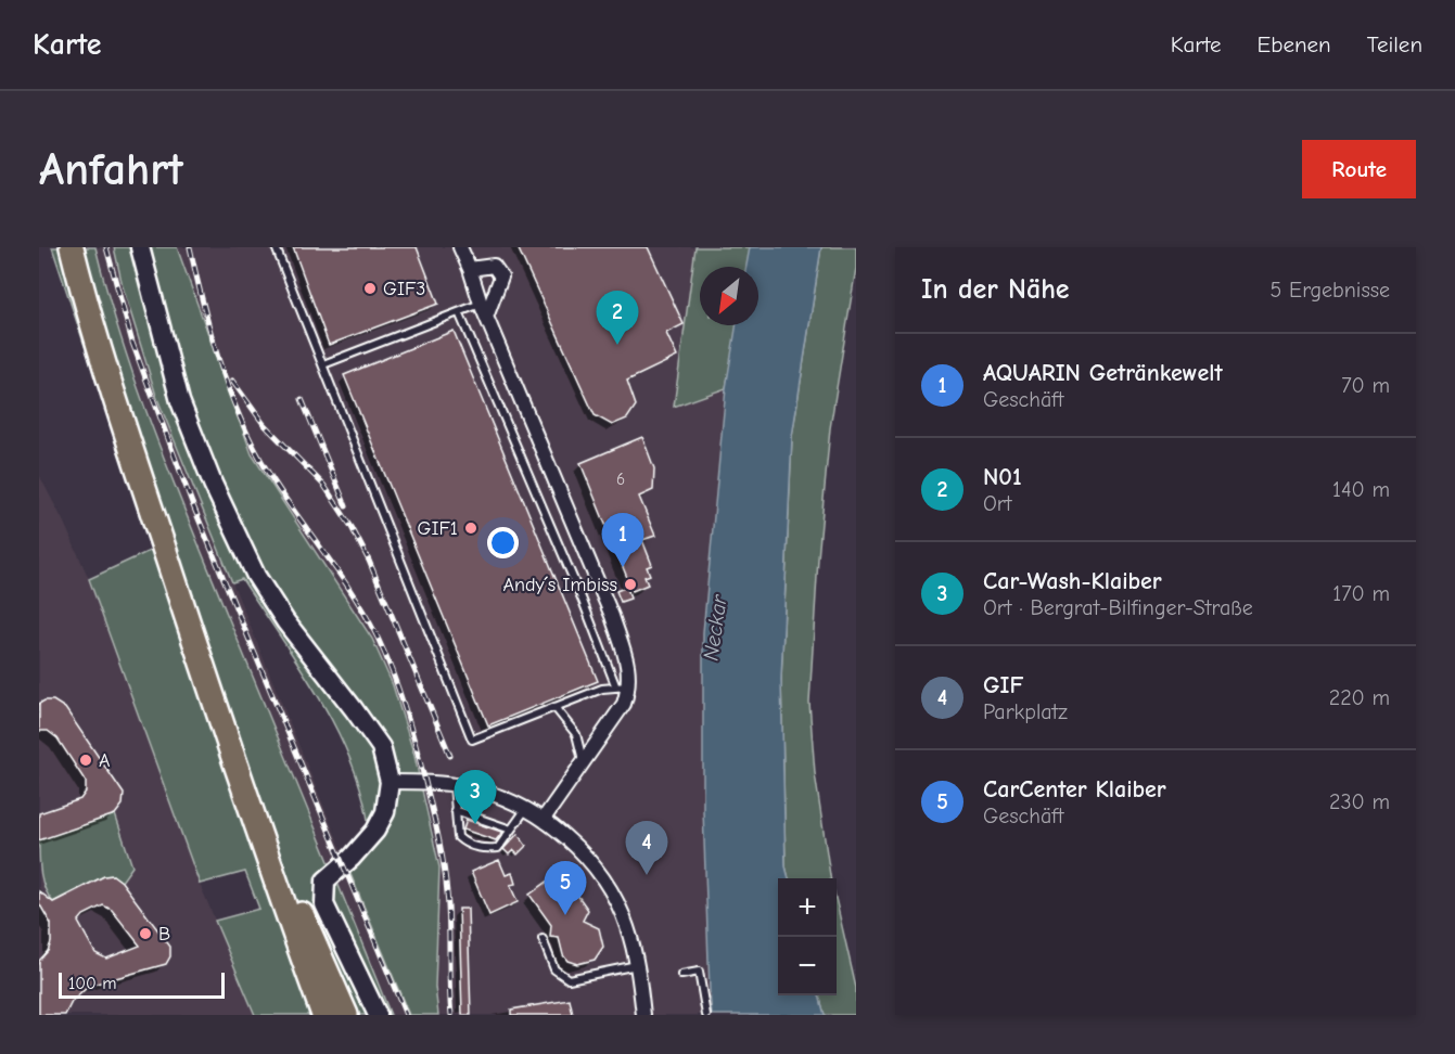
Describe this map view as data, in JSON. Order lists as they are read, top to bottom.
{
  "water": ["Neckar"],
  "places": [
    "GIF3",
    "GIF1",
    "Andy´s Imbiss",
    "A",
    "B"
  ],
  "house_numbers": ["6"],
  "scale_bar": "100 m",
  "north": "bottom left",
  "page": {
    "header": "Karte",
    "nav": ["Karte", "Ebenen", "Teilen"],
    "buttons": "Route",
    "title": "Anfahrt",
    "heading": ["In der Nähe", "5 Ergebnisse"],
    "pins": [
      "2",
      "1",
      "3",
      "4",
      "5"
    ],
    "list": [
      {
        "mark": "1",
        "name": "AQUARIN Getränkewelt",
        "note": "Geschäft",
        "value": "70 m"
      },
      {
        "mark": "2",
        "name": "N01",
        "note": "Ort",
        "value": "140 m"
      },
      {
        "mark": "3",
        "name": "Car-Wash-Klaiber",
        "note": "Ort · Bergrat-Bilfinger-Straße",
        "value": "170 m"
      },
      {
        "mark": "4",
        "name": "GIF",
        "note": "Parkplatz",
        "value": "220 m"
      },
      {
        "mark": "5",
        "name": "CarCenter Klaiber",
        "note": "Geschäft",
        "value": "230 m"
      }
    ],
    "map_buttons": ["+", "−"],
    "scale": "100 m"
  }
}
